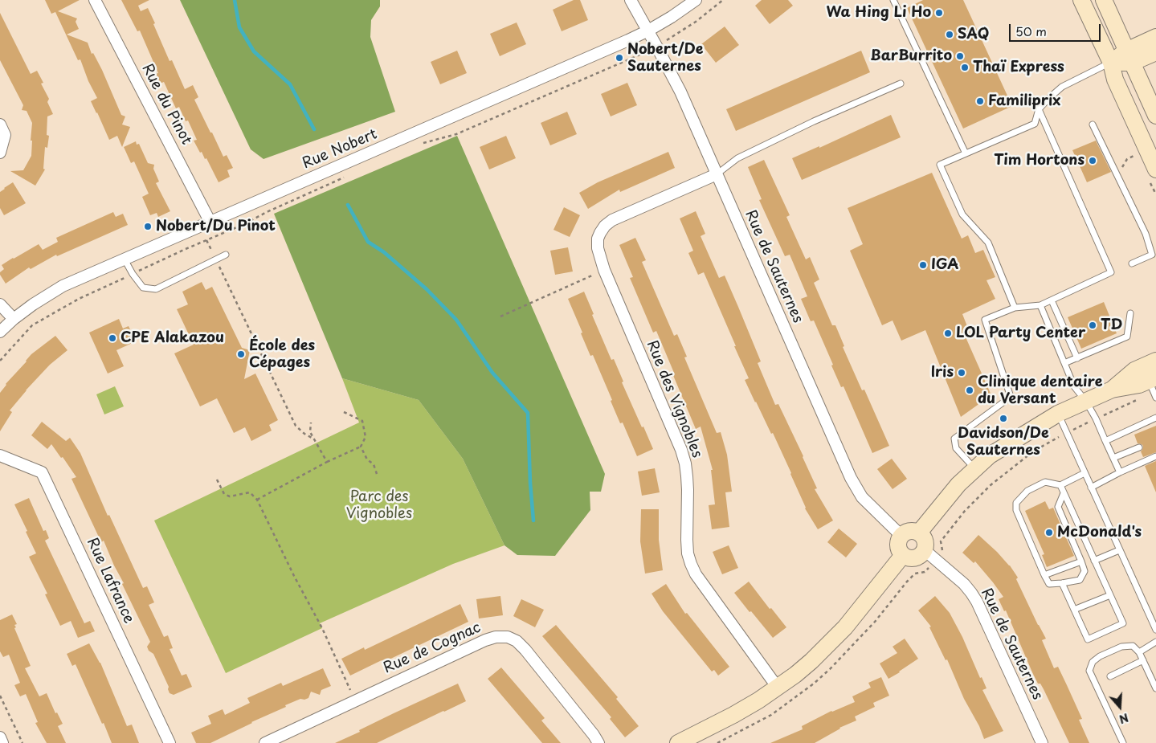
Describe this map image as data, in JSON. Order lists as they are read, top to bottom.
{
  "streets": {
    "street": [
      "Rue du Pinot",
      "Rue Nobert",
      "Rue de Sauternes",
      "Rue des Vignobles",
      "Rue Lafrance",
      "Rue de Cognac"
    ]
  },
  "crossings": [
    ["Rue du Pinot", "Rue Nobert"],
    ["Rue Nobert", "Rue de Sauternes"],
    ["Rue de Sauternes", "Rue des Vignobles"]
  ],
  "parks": ["Parc des Vignobles"],
  "places": [
    "Wa Hing Li Ho",
    "SAQ",
    "BarBurrito",
    "Nobert/De Sauternes",
    "Thaï Express",
    "Familiprix",
    "Tim Hortons",
    "Nobert/Du Pinot",
    "IGA",
    "TD",
    "LOL Party Center",
    "CPE Alakazou",
    "École des Cépages",
    "Iris",
    "Clinique dentaire du Versant",
    "Davidson/De Sauternes",
    "McDonald's"
  ],
  "scale_bar": "50 m",
  "north": "bottom"
}
